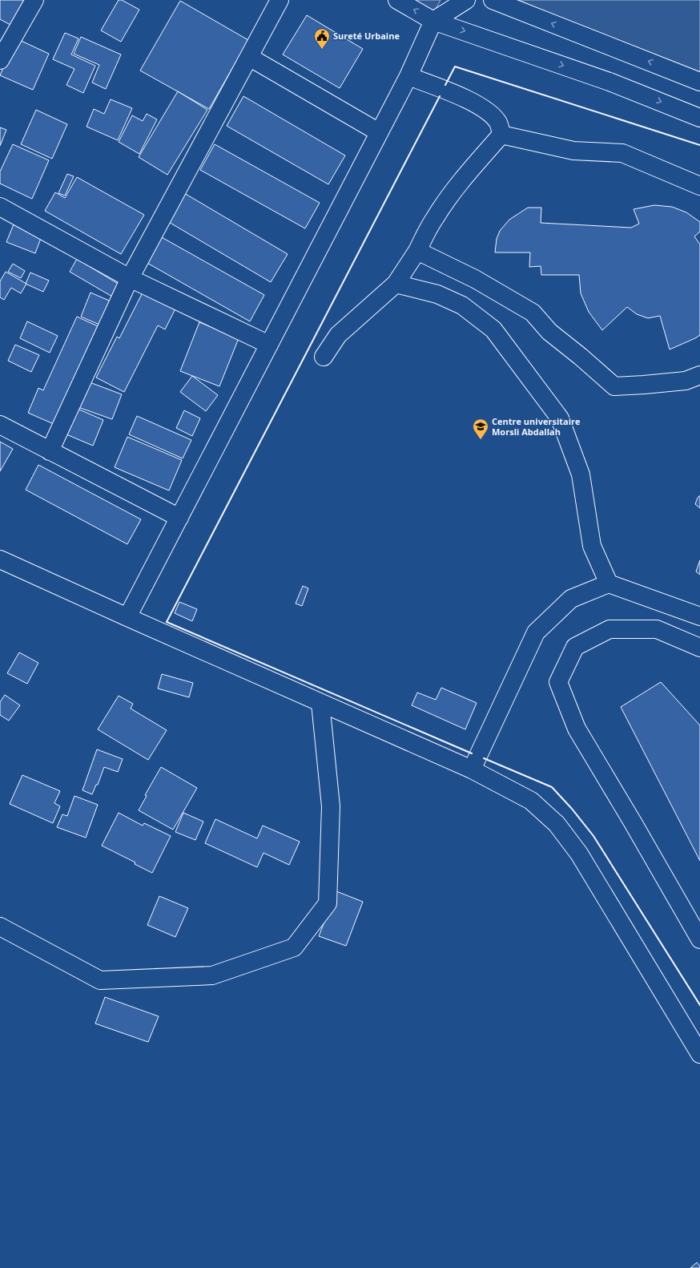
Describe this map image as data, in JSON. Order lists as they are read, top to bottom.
{
  "places": {
    "public building": ["Sureté Urbaine"],
    "school or university": ["Centre universitaire Morsli Abdallah"]
  }
}
